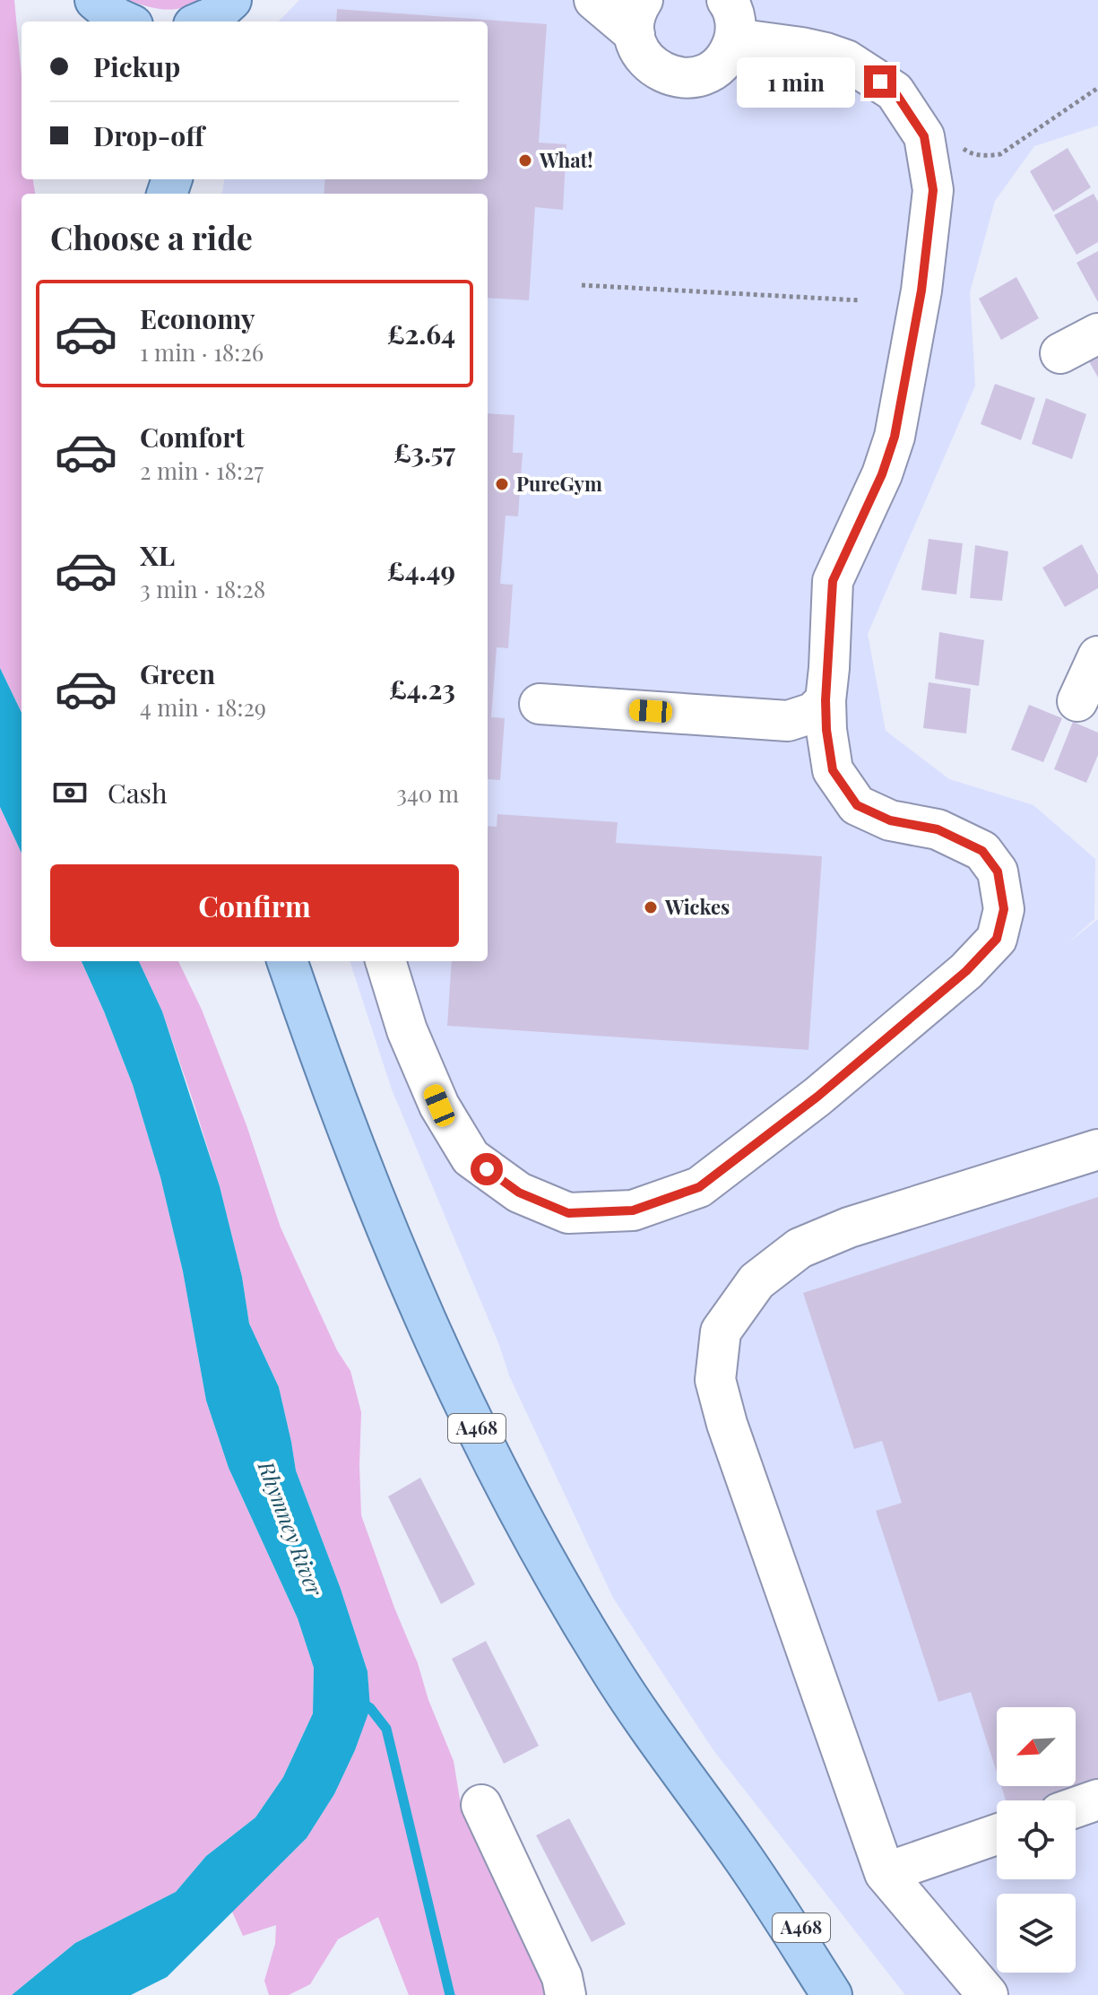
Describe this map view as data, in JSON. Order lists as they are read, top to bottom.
{
  "streets": {
    "main road": ["A468"]
  },
  "water": ["Rhymney River"],
  "places": ["What!", "PureGym", "Wickes"],
  "north": "bottom left",
  "page": {
    "banner": ["Pickup", "Drop-off"],
    "bubble": "1 min",
    "heading": "Choose a ride",
    "list": [
      {
        "name": "Economy",
        "note": "1 min · 18:26",
        "value": "£2.64"
      },
      {
        "name": "Comfort",
        "note": "2 min · 18:27",
        "value": "£3.57"
      },
      {
        "name": "XL",
        "note": "3 min · 18:28",
        "value": "£4.49"
      },
      {
        "name": "Green",
        "note": "4 min · 18:29",
        "value": "£4.23"
      }
    ],
    "pay": ["Cash", "340 m"],
    "buttons": "Confirm"
  }
}
